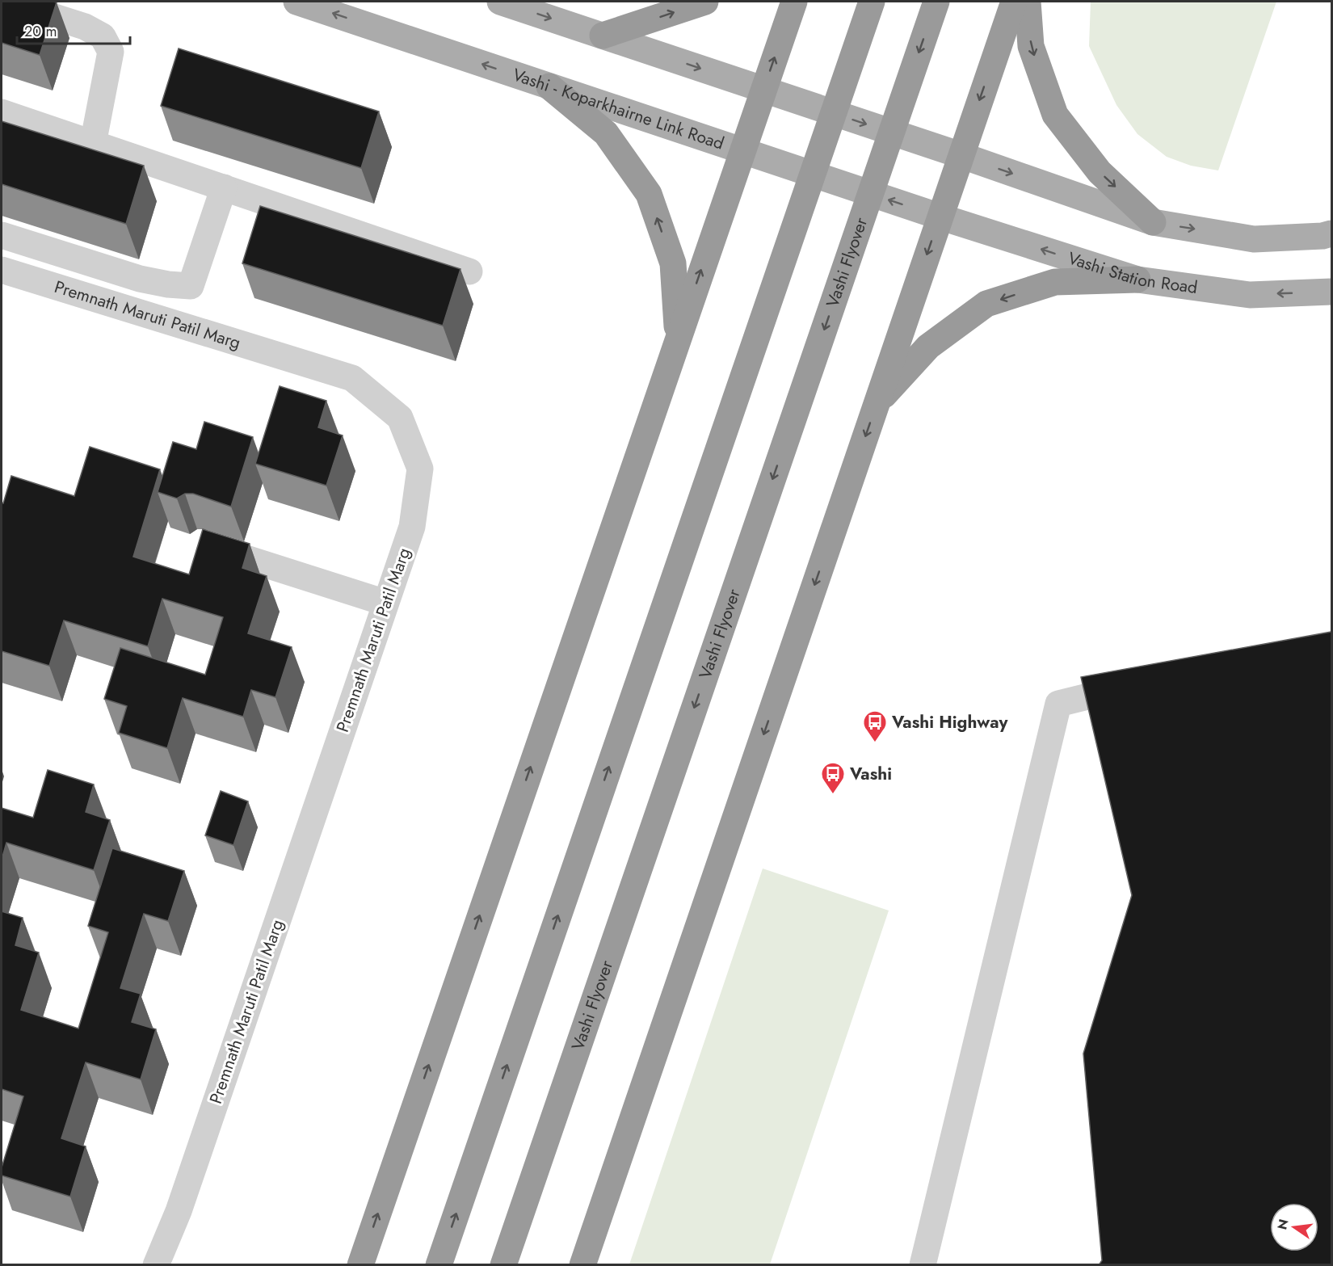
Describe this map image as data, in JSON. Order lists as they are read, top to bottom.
{
  "streets": {
    "highway": ["Vashi Flyover"],
    "main road": ["Vashi - Koparkhairne Link Road", "Vashi Station Road"],
    "street": ["Premnath Maruti Patil Marg"]
  },
  "crossings": [
    ["Vashi - Koparkhairne Link Road", "Vashi Station Road"]
  ],
  "places": {
    "bus stop": ["Vashi Highway", "Vashi"]
  },
  "scale_bar": "20 m",
  "north": "left"
}
